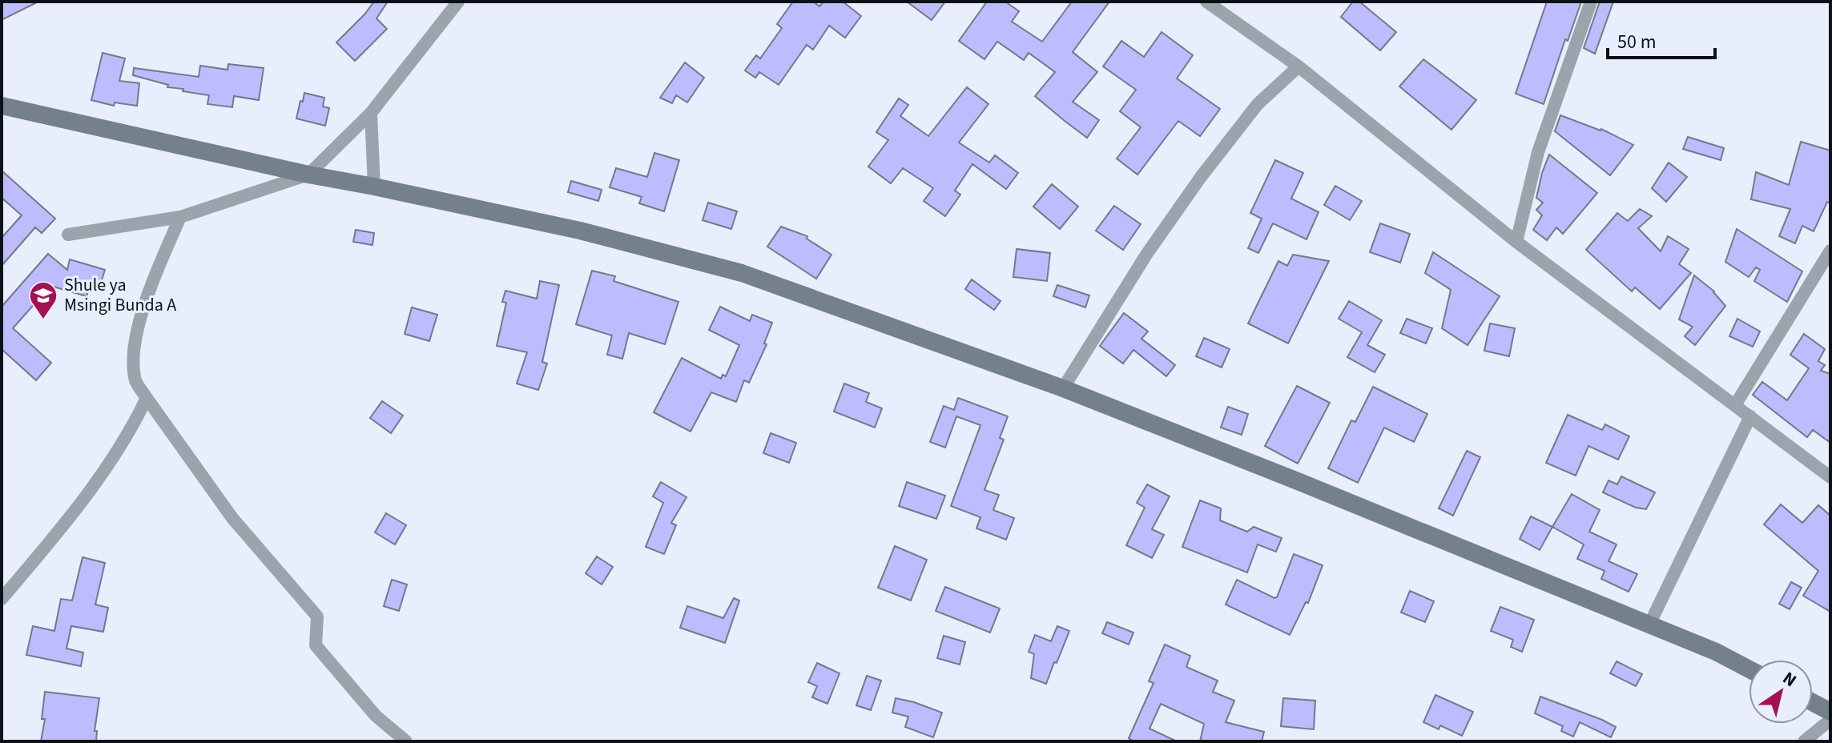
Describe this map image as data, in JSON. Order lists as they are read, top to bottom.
{
  "places": {
    "school or university": ["Shule ya Msingi Bunda A"]
  },
  "scale_bar": "50 m",
  "north": "top right"
}
